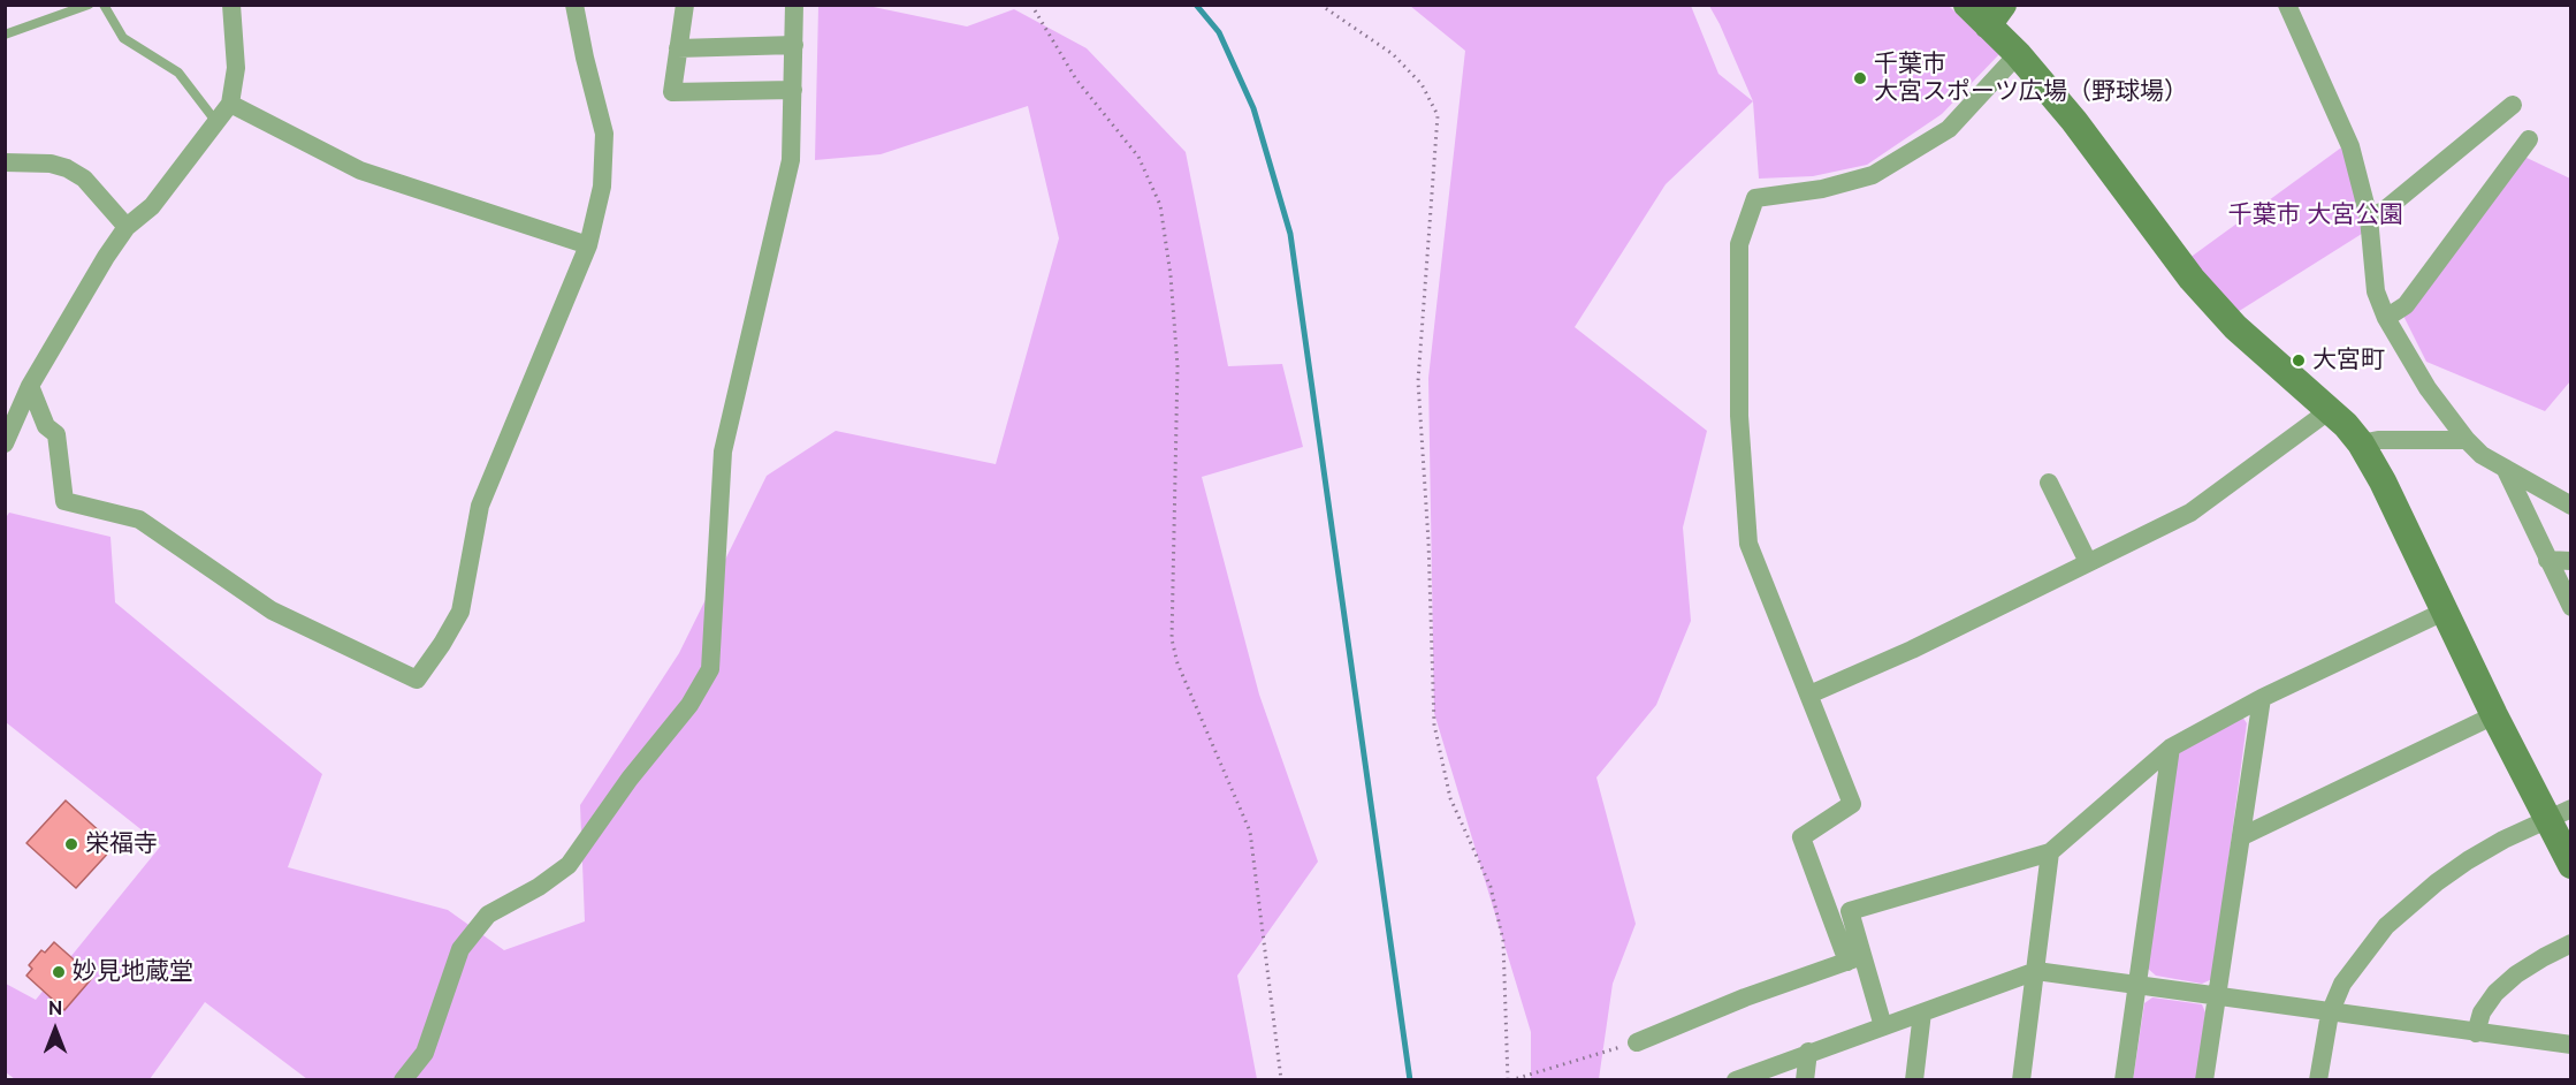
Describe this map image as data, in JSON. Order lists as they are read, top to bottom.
{
  "parks": ["千葉市 大宮公園"],
  "places": [
    "千葉市 大宮スポーツ広場（野球場）",
    "大宮町",
    "栄福寺",
    "妙見地蔵堂"
  ],
  "north": "top"
}
